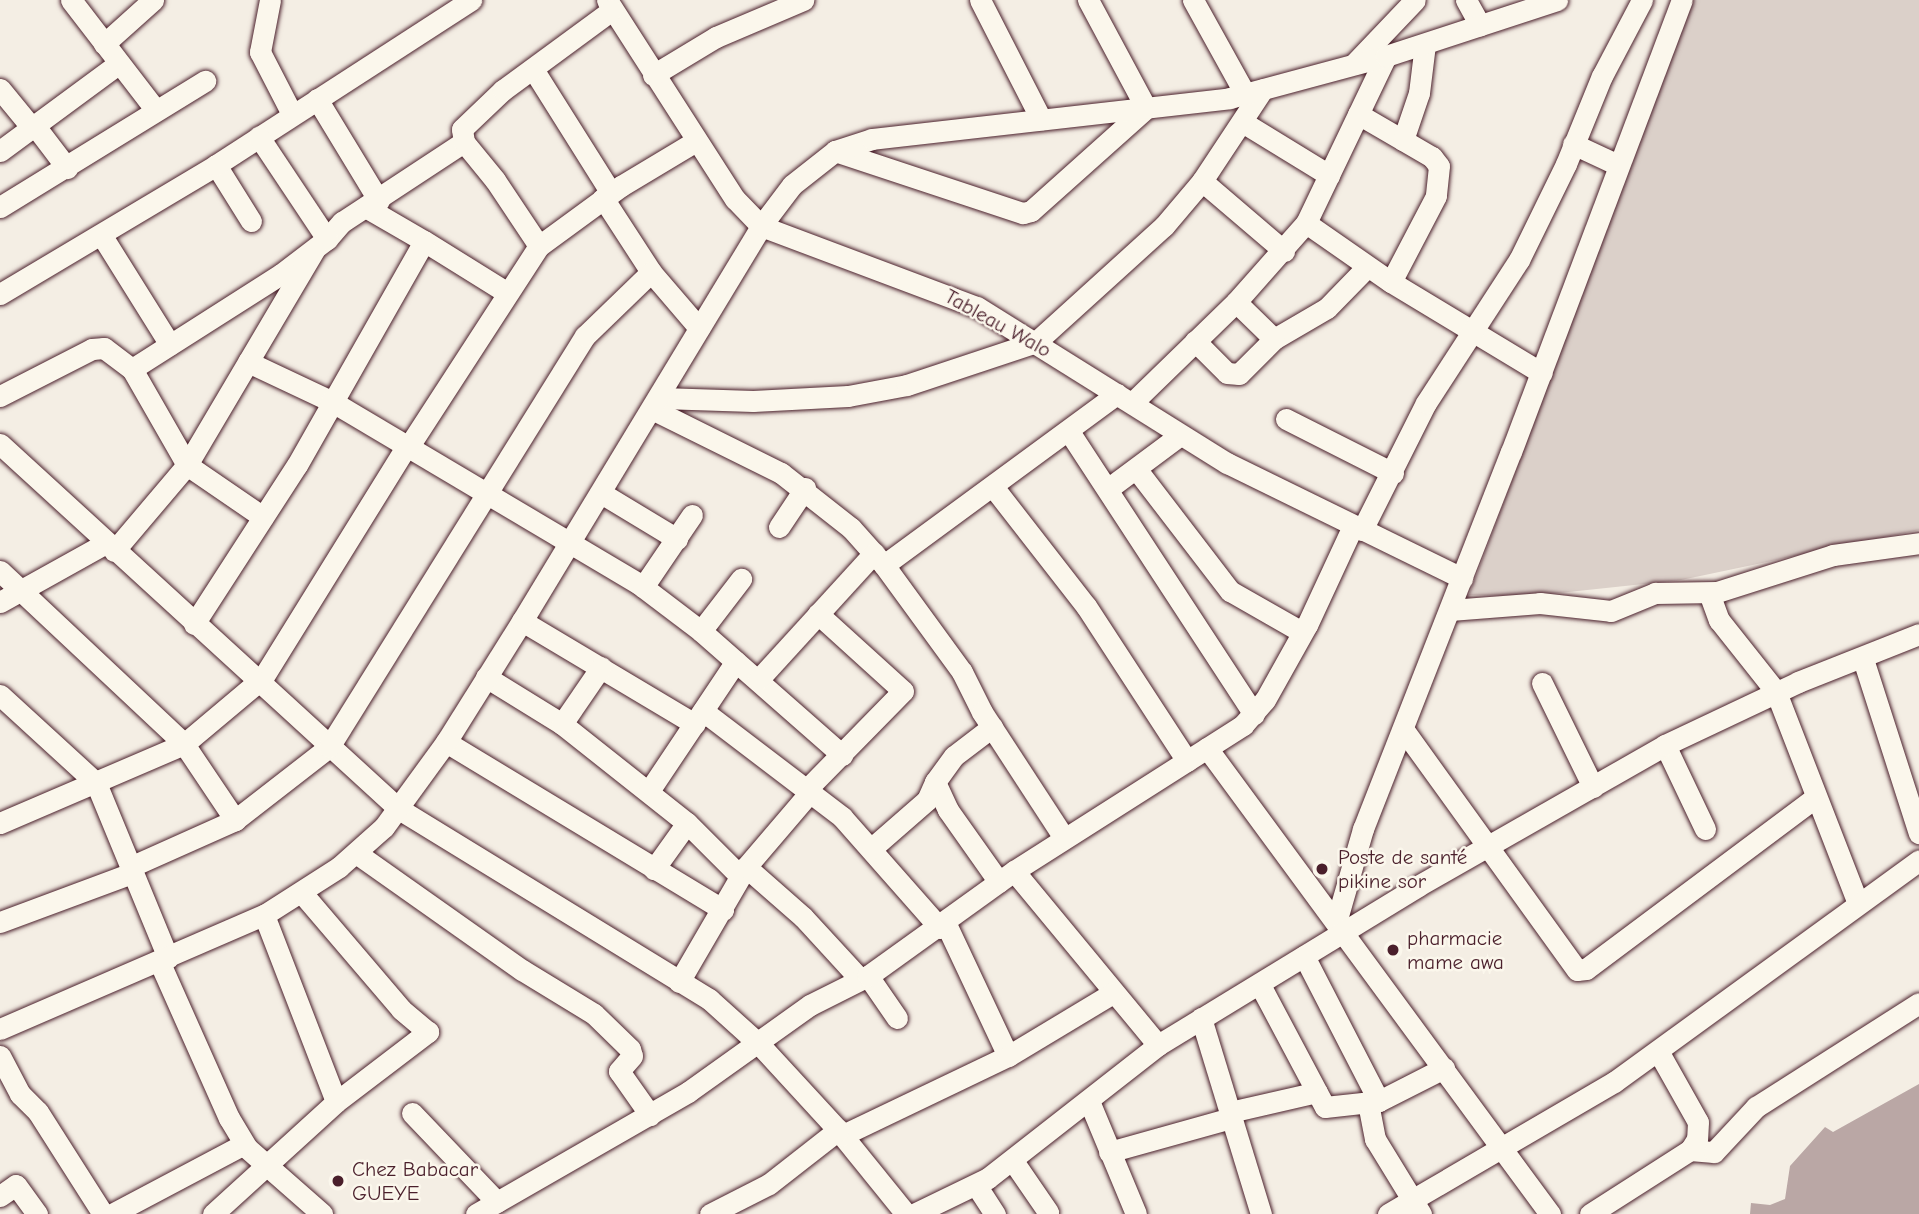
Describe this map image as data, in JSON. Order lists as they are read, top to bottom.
{
  "streets": {
    "street": ["Tableau Walo"]
  },
  "places": ["Poste de santé pikine sor", "pharmacie mame awa", "Chez Babacar GUEYE"]
}
